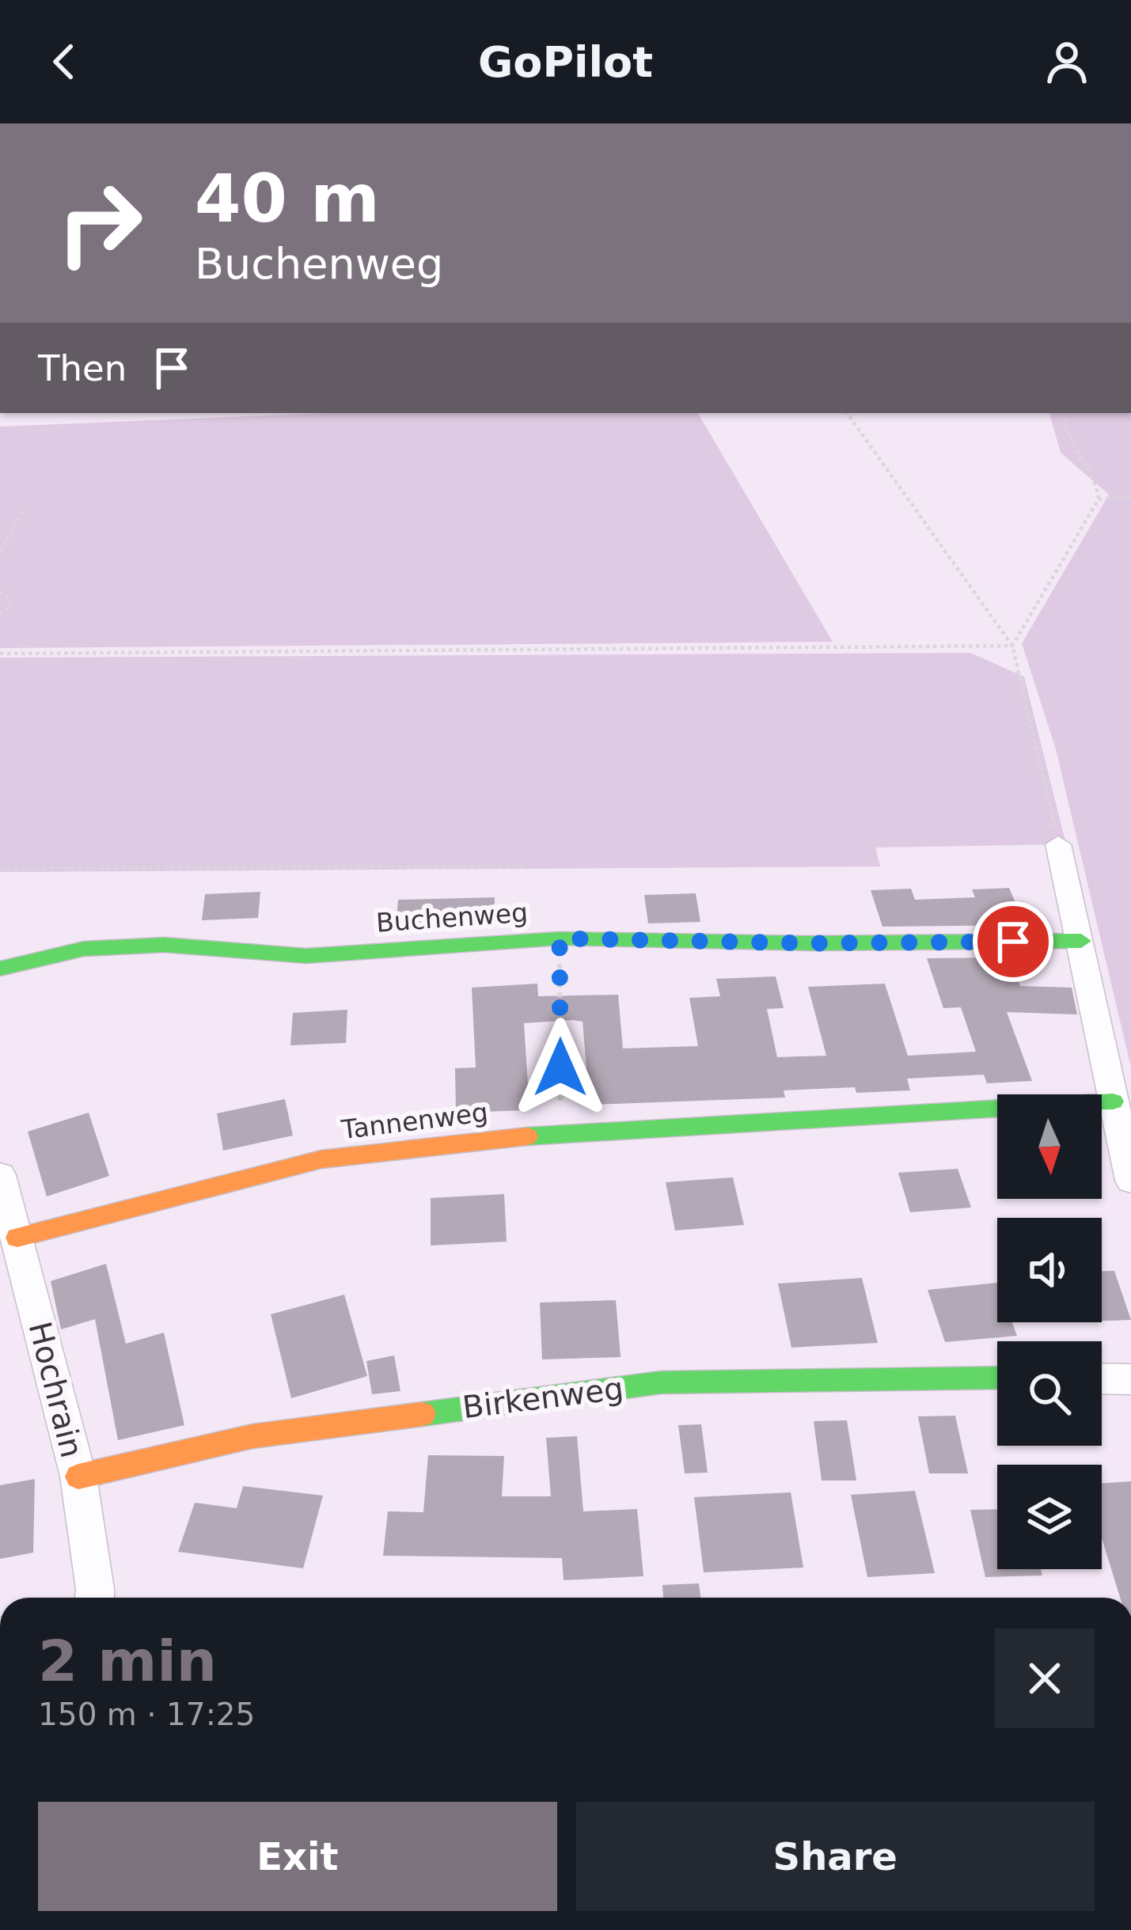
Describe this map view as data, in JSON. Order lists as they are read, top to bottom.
{
  "streets": {
    "street": [
      "Buchenweg",
      "Tannenweg",
      "Hochrain",
      "Birkenweg"
    ]
  },
  "crossings": [
    ["Tannenweg", "Hochrain"],
    ["Hochrain", "Birkenweg"]
  ],
  "north": "bottom",
  "page": {
    "header": "GoPilot",
    "turn": ["40 m", "Buchenweg"],
    "then": "Then",
    "heading": ["2 min", "150 m · 17:25"],
    "buttons": ["Exit", "Share"]
  }
}
